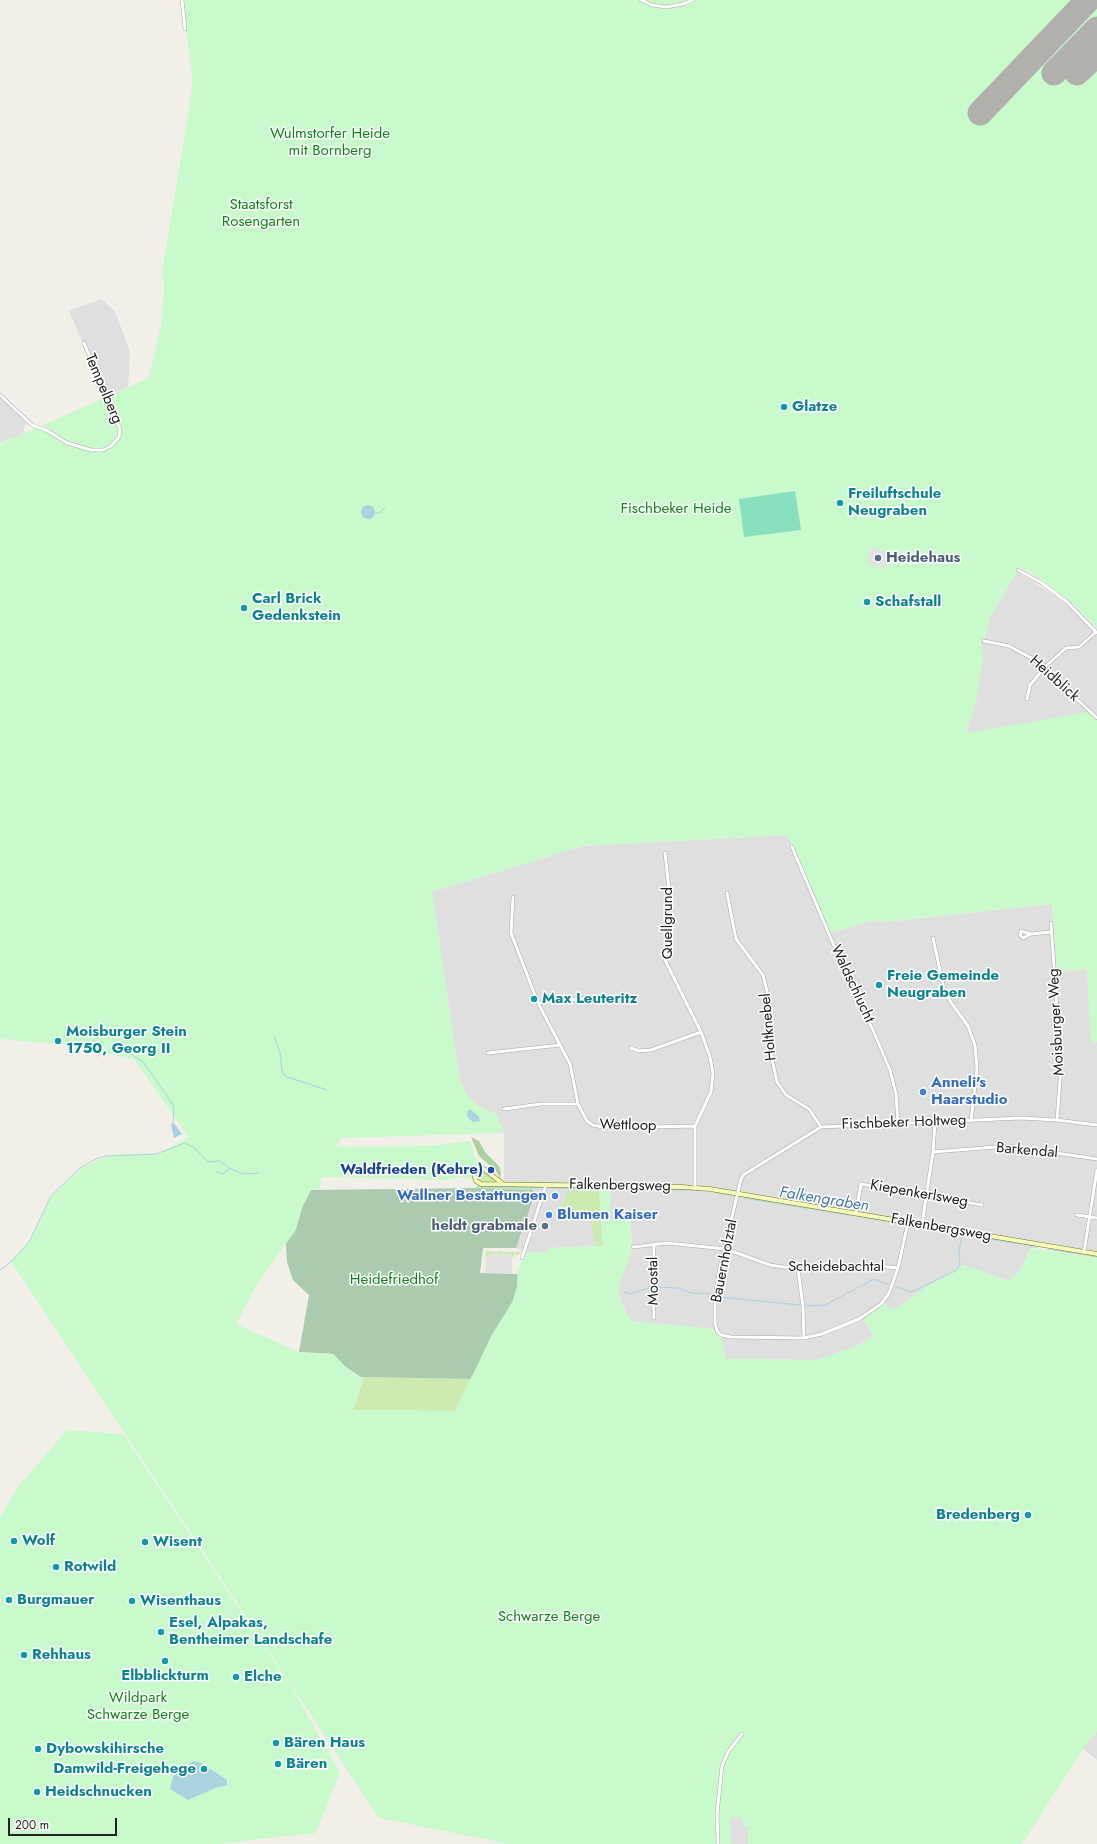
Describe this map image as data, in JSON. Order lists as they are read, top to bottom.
{
  "streets": {
    "street": [
      "Tempelberg",
      "Heidblick",
      "Quellgrund",
      "Waldschlucht",
      "Moisburger Weg",
      "Holtknebel",
      "Fischbeker Holtweg",
      "Wettloop",
      "Barkendal",
      "Falkenbergsweg",
      "Kiepenkerlsweg",
      "Bauernholztal",
      "Scheidebachtal",
      "Moostal"
    ]
  },
  "crossings": [
    ["Quellgrund", "Wettloop"],
    ["Quellgrund", "Falkenbergsweg"],
    ["Waldschlucht", "Fischbeker Holtweg"],
    ["Moisburger Weg", "Fischbeker Holtweg"],
    ["Holtknebel", "Fischbeker Holtweg"],
    ["Fischbeker Holtweg", "Falkenbergsweg"],
    ["Fischbeker Holtweg", "Bauernholztal"],
    ["Falkenbergsweg", "Kiepenkerlsweg"],
    ["Falkenbergsweg", "Bauernholztal"],
    ["Bauernholztal", "Scheidebachtal"],
    ["Scheidebachtal", "Moostal"]
  ],
  "water": ["Falkengraben"],
  "parks": [
    "Wulmstorfer Heide mit Bornberg",
    "Staatsforst Rosengarten",
    "Fischbeker Heide",
    "Heidefriedhof",
    "Schwarze Berge",
    "Wildpark Schwarze Berge"
  ],
  "places": [
    "Glatze",
    "Freiluftschule Neugraben",
    "Heidehaus",
    "Schafstall",
    "Carl Brick Gedenkstein",
    "Freie Gemeinde Neugraben",
    "Max Leuteritz",
    "Moisburger Stein 1750, Georg II",
    "Anneli's Haarstudio",
    "Waldfrieden (Kehre)",
    "Wallner Bestattungen",
    "Blumen Kaiser",
    "heldt grabmale",
    "Bredenberg",
    "Wolf",
    "Wisent",
    "Rotwild",
    "Burgmauer",
    "Wisenthaus",
    "Esel, Alpakas, Bentheimer Landschafe",
    "Rehhaus",
    "Elbblickturm",
    "Elche",
    "Bären Haus",
    "Dybowskihirsche",
    "Bären",
    "Damwild-Freigehege",
    "Heidschnucken"
  ],
  "scale_bar": "200 m"
}
